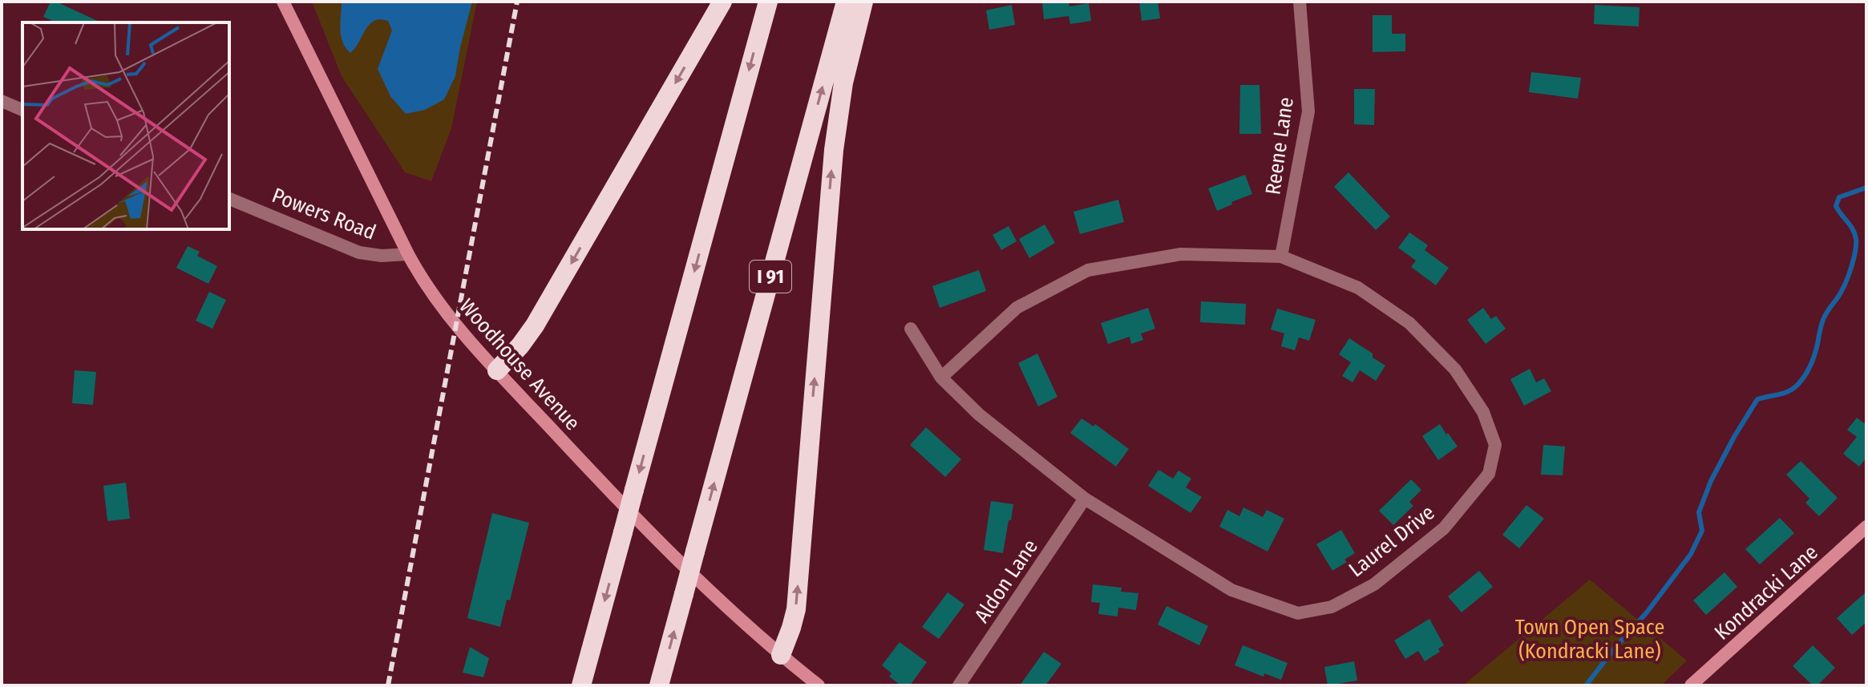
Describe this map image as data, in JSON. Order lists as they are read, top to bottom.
{
  "streets": {
    "highway": ["I 91"],
    "main road": ["Woodhouse Avenue", "Kondracki Lane"],
    "street": [
      "Reene Lane",
      "Powers Road",
      "Laurel Drive",
      "Aldon Lane"
    ]
  },
  "crossings": [
    ["Reene Lane", "Laurel Drive"],
    ["Powers Road", "Woodhouse Avenue"],
    ["Laurel Drive", "Aldon Lane"]
  ],
  "parks": ["Town Open Space (Kondracki Lane)"]
}
